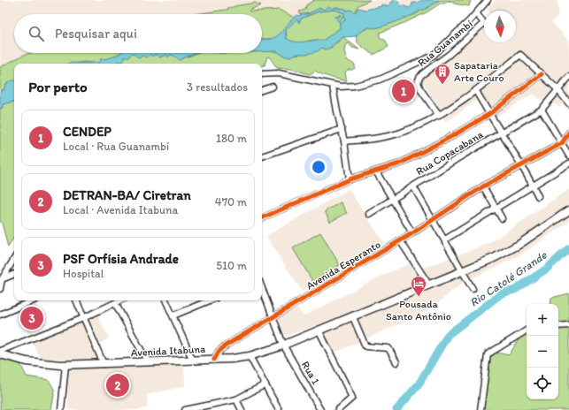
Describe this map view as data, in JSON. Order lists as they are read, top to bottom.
{
  "streets": {
    "main road": ["Avenida Itabuna"],
    "street": [
      "Rua Guanambí",
      "Rua Copacabana",
      "Avenida Esperanto",
      "Rua 1"
    ]
  },
  "crossings": [
    ["Avenida Esperanto", "Avenida Itabuna"],
    ["Avenida Esperanto", "Rua 1"],
    ["Avenida Itabuna", "Rua 1"]
  ],
  "water": ["Rio Catolé Grande"],
  "places": {
    "building": ["Sapataria Arte Couro"],
    "hotel": ["Pousada Santo Antônio"]
  },
  "north": "bottom",
  "page": {
    "search": "Pesquisar aqui",
    "heading": ["Por perto", "3 resultados"],
    "pins": ["1", "3", "2"],
    "list": [
      {
        "mark": "1",
        "name": "CENDEP",
        "note": "Local · Rua Guanambí",
        "value": "180 m"
      },
      {
        "mark": "2",
        "name": "DETRAN-BA/ Ciretran",
        "note": "Local · Avenida Itabuna",
        "value": "470 m"
      },
      {
        "mark": "3",
        "name": "PSF Orfísia Andrade",
        "note": "Hospital",
        "value": "510 m"
      }
    ],
    "map_buttons": ["+", "−"]
  }
}
